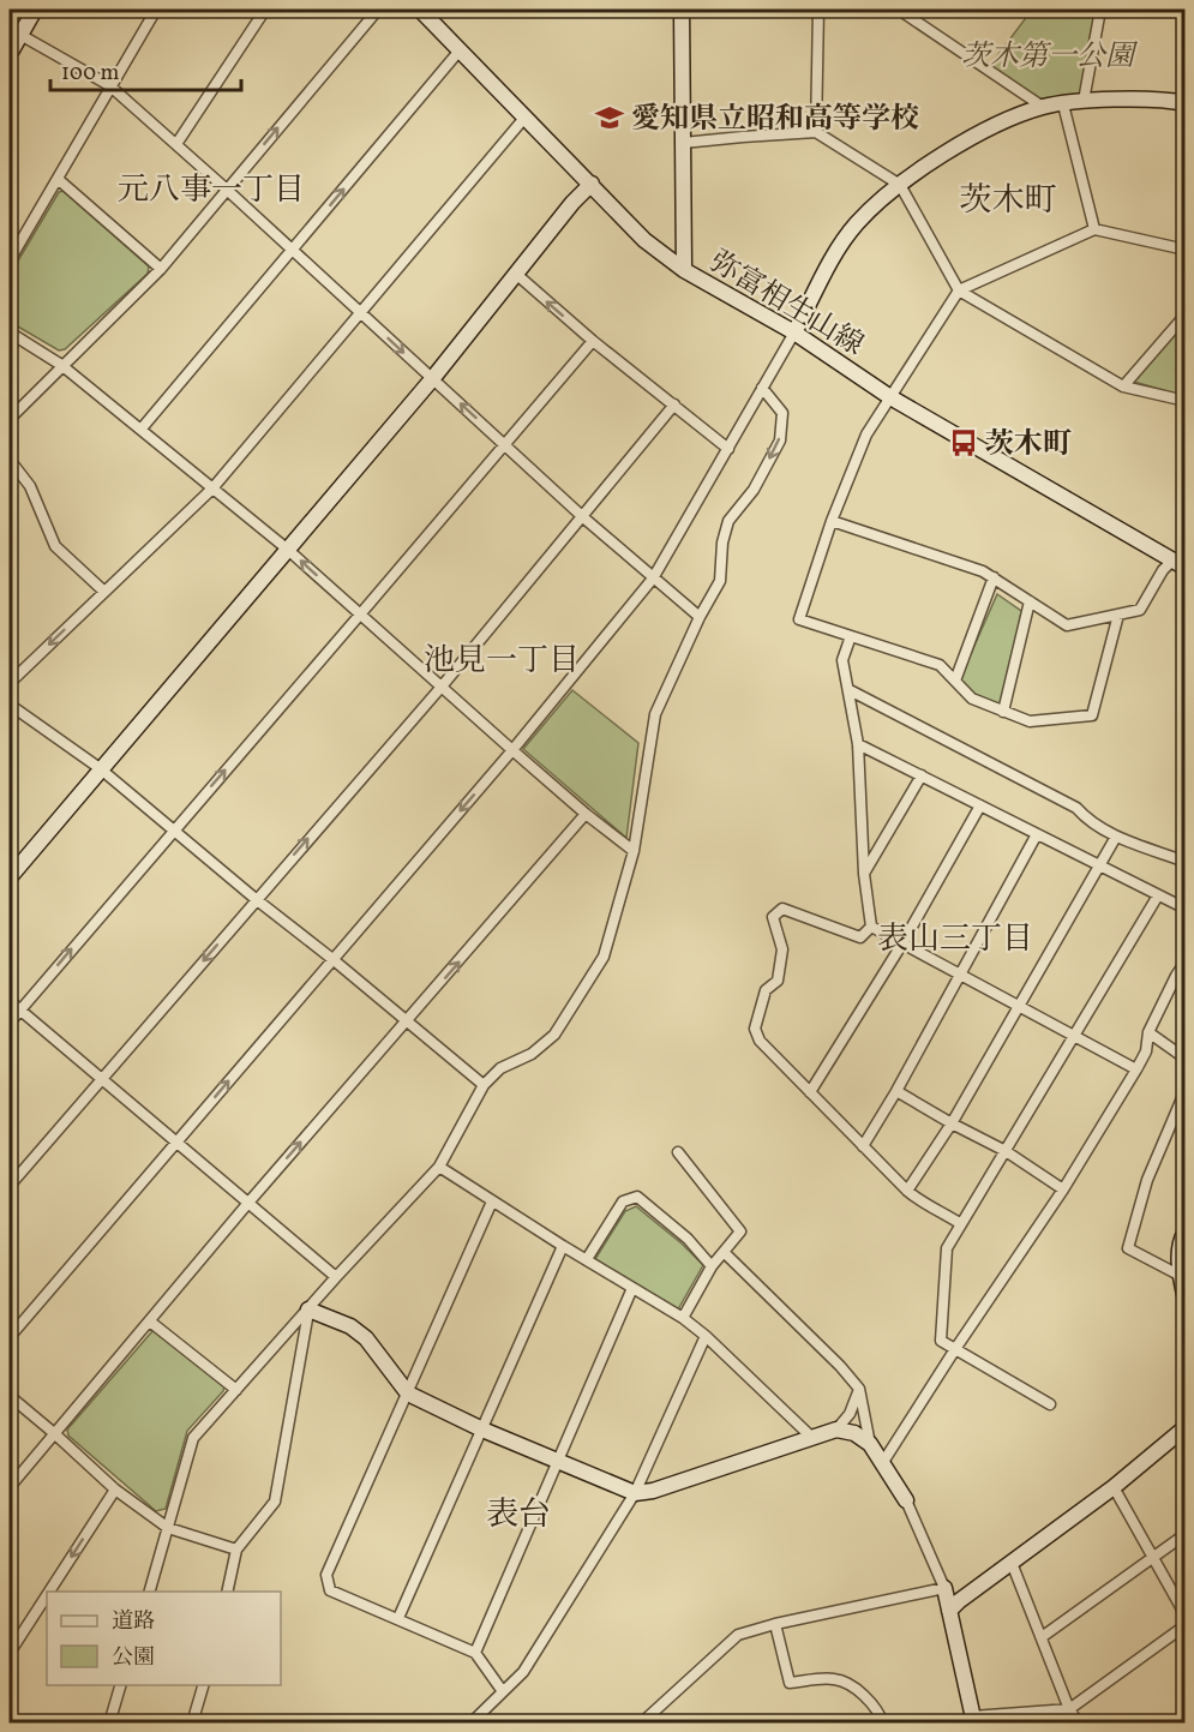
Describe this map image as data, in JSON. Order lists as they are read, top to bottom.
{
  "streets": {
    "street": ["弥富相生山線"]
  },
  "districts": [
    "元八事一丁目",
    "茨木町",
    "池見一丁目",
    "表山三丁目",
    "表台"
  ],
  "parks": ["茨木第一公園"],
  "places": {
    "school or university": ["愛知県立昭和高等学校"],
    "bus stop": ["茨木町"]
  },
  "legend": ["道路", "公園"],
  "scale_bar": "100 m"
}
